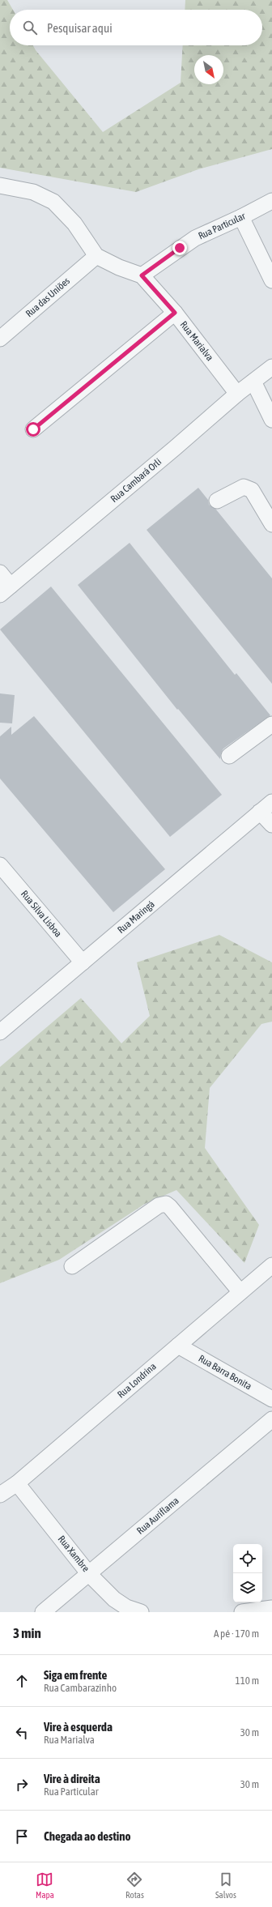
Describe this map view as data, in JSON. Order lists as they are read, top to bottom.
{
  "streets": {
    "street": [
      "Rua Particular",
      "Rua das Uniões",
      "Rua Marialva",
      "Rua Cambará Orli",
      "Rua Silva Lisboa",
      "Rua Maringá",
      "Rua Barra Bonita",
      "Rua Londrina",
      "Rua Auriflama",
      "Rua Xambre"
    ]
  },
  "crossings": [
    ["Rua Particular", "Rua Marialva"],
    ["Rua das Uniões", "Rua Marialva"],
    ["Rua Marialva", "Rua Cambará Orli"],
    ["Rua Silva Lisboa", "Rua Maringá"],
    ["Rua Barra Bonita", "Rua Londrina"],
    ["Rua Londrina", "Rua Xambre"],
    ["Rua Auriflama", "Rua Xambre"]
  ],
  "north": "bottom right",
  "page": {
    "search": "Pesquisar aqui",
    "heading": ["3 min", "A pé · 170 m"],
    "list": [
      ["Siga em frente", "Rua Cambarazinho", "110 m"],
      ["Vire à esquerda", "Rua Marialva", "30 m"],
      ["Vire à direita", "Rua Particular", "30 m"],
      "Chegada ao destino"
    ],
    "nav": ["Mapa", "Rotas", "Salvos"]
  }
}
